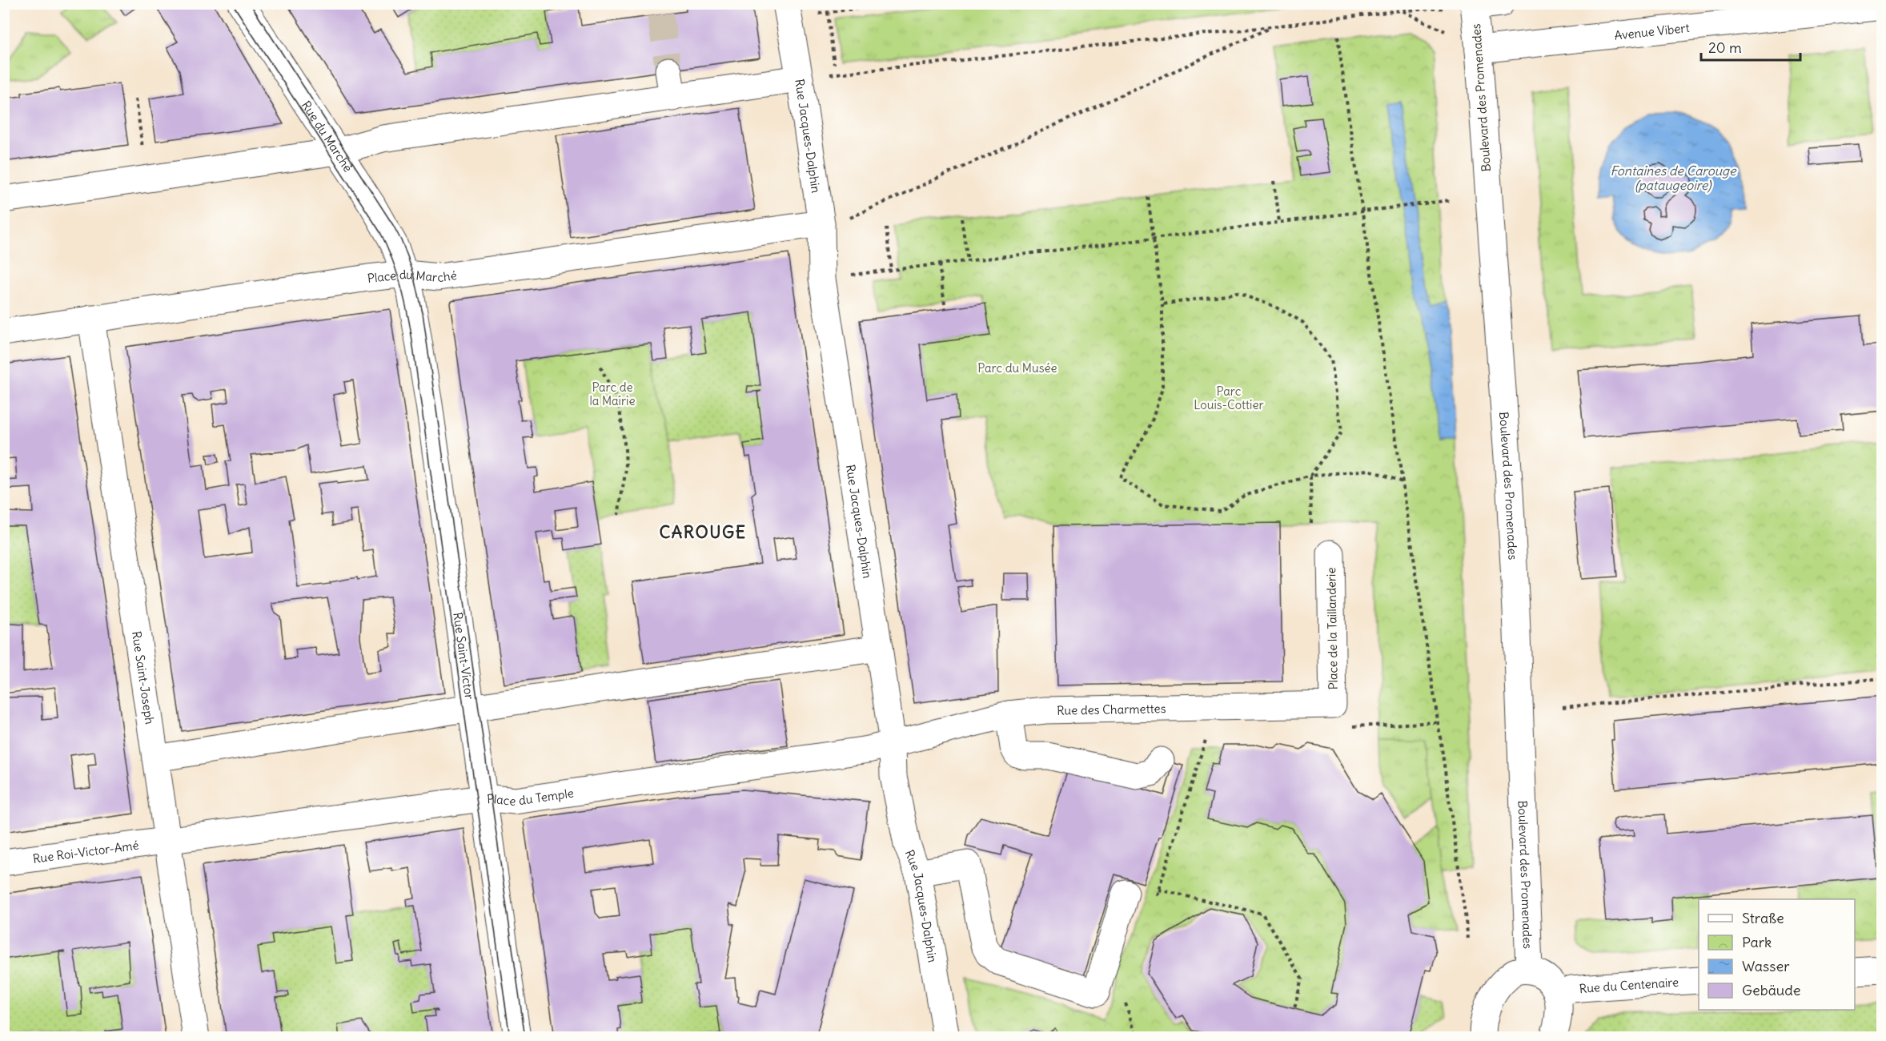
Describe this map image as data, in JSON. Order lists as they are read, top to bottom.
{
  "streets": {
    "street": [
      "Avenue Vibert",
      "Boulevard des Promenades",
      "Rue du Marché",
      "Rue Jacques-Dalphin",
      "Place du Marché",
      "Place de la Taillanderie",
      "Rue Saint-Victor",
      "Rue Saint-Joseph",
      "Rue des Charmettes",
      "Place du Temple",
      "Rue Roi-Victor-Amé",
      "Rue du Centenaire"
    ]
  },
  "crossings": [
    ["Avenue Vibert", "Boulevard des Promenades"],
    ["Rue du Marché", "Place du Marché"],
    ["Rue du Marché", "Rue Saint-Victor"],
    ["Rue Jacques-Dalphin", "Place du Marché"],
    ["Rue Jacques-Dalphin", "Rue des Charmettes"],
    ["Rue Jacques-Dalphin", "Place du Temple"],
    ["Place du Marché", "Rue Saint-Victor"],
    ["Place du Marché", "Rue Saint-Joseph"],
    ["Place de la Taillanderie", "Rue des Charmettes"],
    ["Rue Saint-Victor", "Place du Temple"],
    ["Rue Saint-Joseph", "Place du Temple"],
    ["Rue Saint-Joseph", "Rue Roi-Victor-Amé"],
    ["Rue des Charmettes", "Place du Temple"],
    ["Place du Temple", "Rue Roi-Victor-Amé"]
  ],
  "districts": ["CAROUGE"],
  "water": ["Fontaines de Carouge (pataugeoire)"],
  "parks": ["Parc du Musée", "Parc de la Mairie", "Parc Louis-Cottier"],
  "legend": [
    "Straße",
    "Park",
    "Wasser",
    "Gebäude"
  ],
  "scale_bar": "20 m"
}
